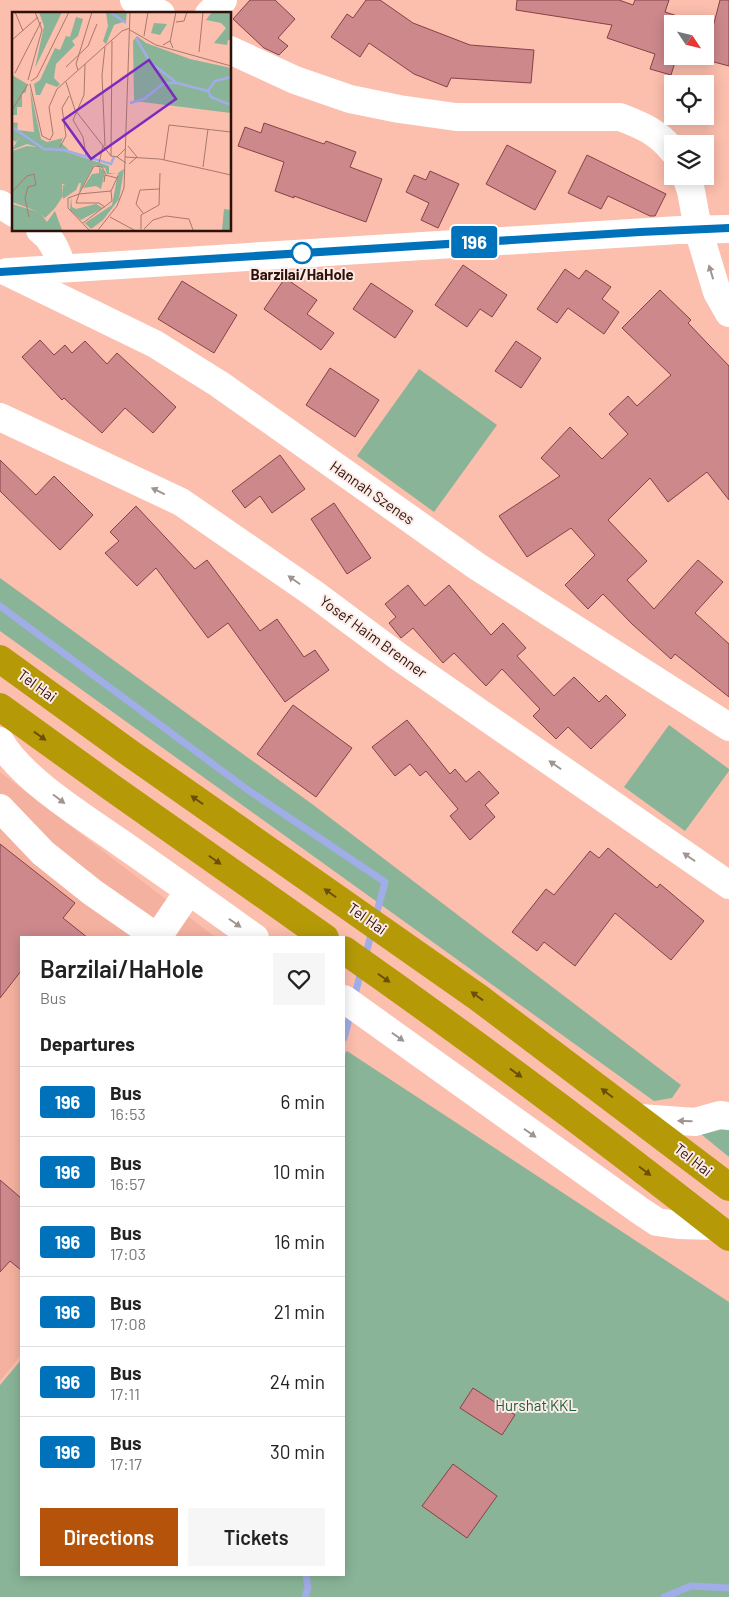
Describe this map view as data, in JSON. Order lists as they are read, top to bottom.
{
  "streets": {
    "highway": ["Tel Hai"],
    "street": ["Hannah Szenes", "Yosef Haim Brenner"]
  },
  "one_way": ["Yosef Haim Brenner"],
  "parks": ["Hurshat KKL"],
  "places": ["Barzilai/HaHole"],
  "lines": ["bus line 196"],
  "north": "bottom right",
  "page": {
    "on_map": "196",
    "heading": [
      ["Barzilai/HaHole", "Bus"],
      "Departures"
    ],
    "list": [
      {
        "mark": "196",
        "name": "Bus",
        "note": "16:53",
        "value": "6 min"
      },
      {
        "mark": "196",
        "name": "Bus",
        "note": "16:57",
        "value": "10 min"
      },
      {
        "mark": "196",
        "name": "Bus",
        "note": "17:03",
        "value": "16 min"
      },
      {
        "mark": "196",
        "name": "Bus",
        "note": "17:08",
        "value": "21 min"
      },
      {
        "mark": "196",
        "name": "Bus",
        "note": "17:11",
        "value": "24 min"
      },
      {
        "mark": "196",
        "name": "Bus",
        "note": "17:17",
        "value": "30 min"
      }
    ],
    "buttons": ["Directions", "Tickets"]
  }
}
